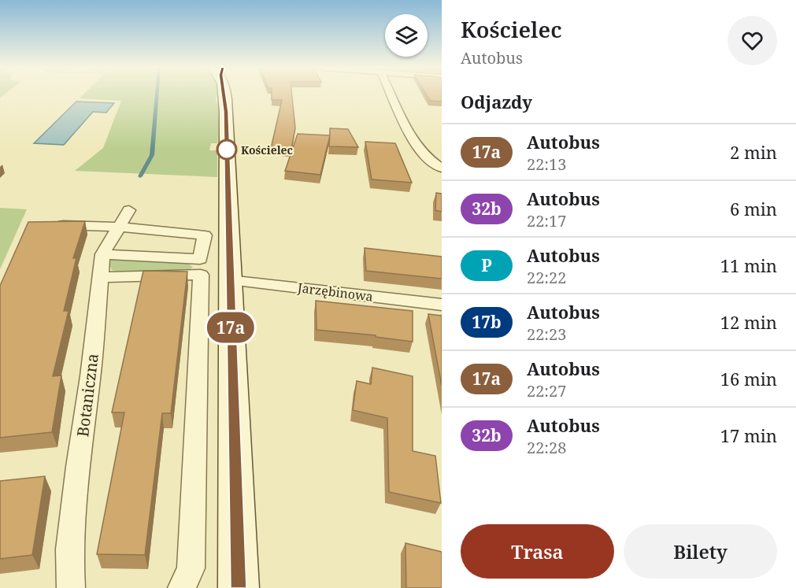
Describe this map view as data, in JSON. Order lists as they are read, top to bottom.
{
  "streets": {
    "street": ["Jarzębinowa", "Botaniczna"]
  },
  "places": ["Kościelec"],
  "lines": ["bus line 17a"],
  "page": {
    "on_map": "17a",
    "heading": [
      ["Kościelec", "Autobus"],
      "Odjazdy"
    ],
    "list": [
      {
        "mark": "17a",
        "name": "Autobus",
        "note": "22:13",
        "value": "2 min"
      },
      {
        "mark": "32b",
        "name": "Autobus",
        "note": "22:17",
        "value": "6 min"
      },
      {
        "mark": "P",
        "name": "Autobus",
        "note": "22:22",
        "value": "11 min"
      },
      {
        "mark": "17b",
        "name": "Autobus",
        "note": "22:23",
        "value": "12 min"
      },
      {
        "mark": "17a",
        "name": "Autobus",
        "note": "22:27",
        "value": "16 min"
      },
      {
        "mark": "32b",
        "name": "Autobus",
        "note": "22:28",
        "value": "17 min"
      }
    ],
    "buttons": ["Trasa", "Bilety"]
  }
}
